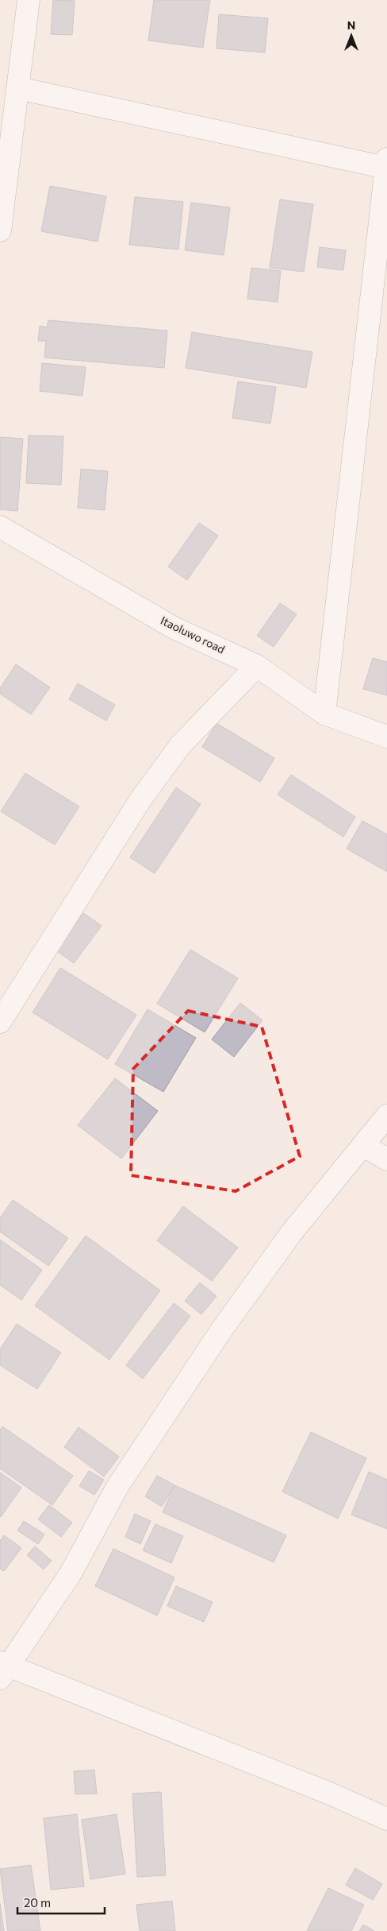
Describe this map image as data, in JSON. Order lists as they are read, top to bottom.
{
  "streets": {
    "street": ["Itaoluwo road"]
  },
  "scale_bar": "20 m",
  "north": "top"
}
